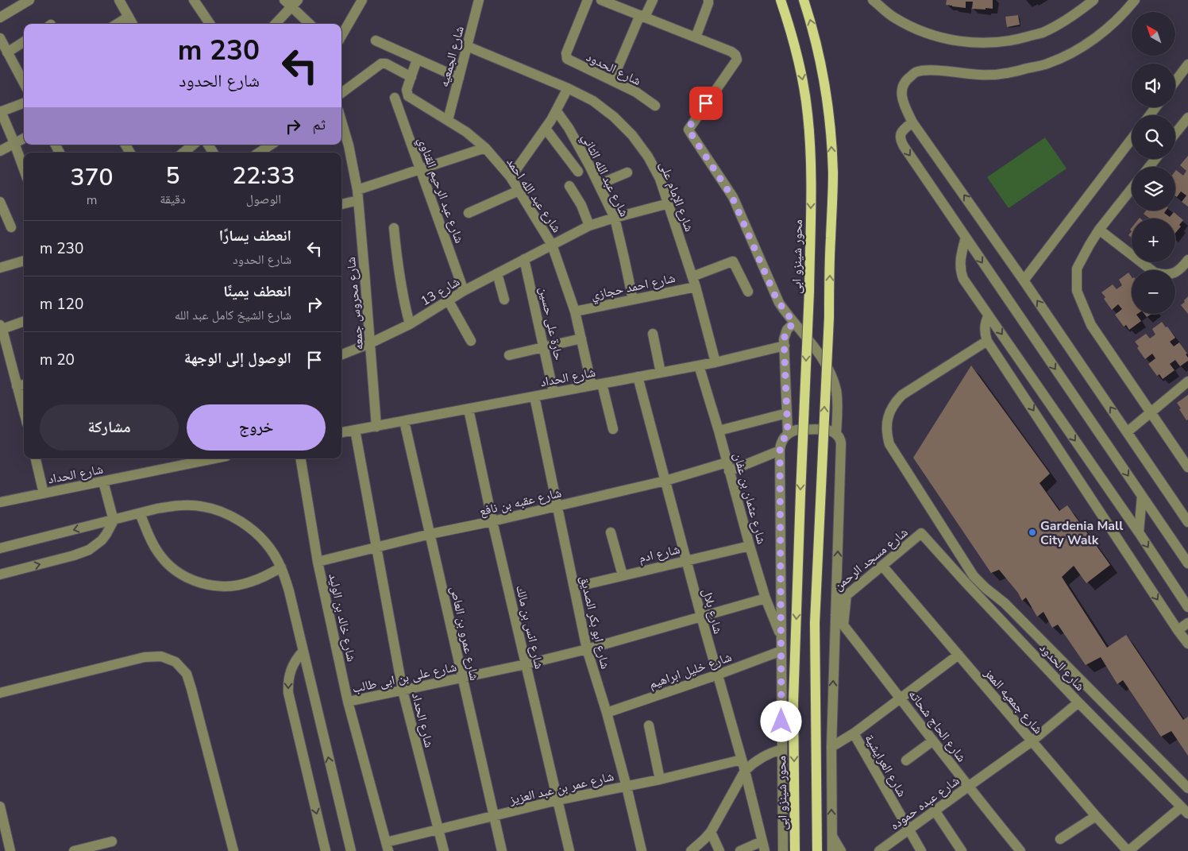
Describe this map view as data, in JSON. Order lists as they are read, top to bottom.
{
  "streets": {
    "main road": ["محور شينزو ابى"],
    "street": [
      "شارع الجمعيه",
      "شارع الحدود",
      "شارع عبد الله الثاني",
      "شارع عبد الرحيم القناوي",
      "شارع عبد الله احمد",
      "شارع الإمام على",
      "شارع احمد حجازي",
      "شارع 13",
      "شارع محروس جمعه",
      "حارة على حسين",
      "شارع الحداد",
      "شارع عثمان بن عفان",
      "شارع عقبه بن نافع",
      "شارع ادم",
      "شارع مسجد الرحمن",
      "شارع بلال",
      "شارع خالد بن الوليد",
      "شارع ابو بكر الصديق",
      "شارع انس بن مالك",
      "شارع عمرو بن العاص",
      "شارع خليل ابراهيم",
      "شارع على بن ابى طالب",
      "شارع جمعيه المعز",
      "شارع الحاج شحاته",
      "شارع العرايشية",
      "شارع عمر بن عبد العزيز",
      "شارع عبده حموده"
    ]
  },
  "crossings": [
    ["شارع الجمعيه", "شارع عبد الله احمد"],
    ["شارع الجمعيه", "شارع الإمام على"],
    ["شارع الحدود", "شارع مسجد الرحمن"],
    ["شارع الحدود", "شارع عبده حموده"],
    ["شارع عبد الله الثاني", "شارع احمد حجازي"],
    ["شارع عبد الله الثاني", "شارع 13"],
    ["شارع عبد الرحيم القناوي", "شارع 13"],
    ["شارع عبد الله احمد", "شارع احمد حجازي"],
    ["شارع عبد الله احمد", "شارع 13"],
    ["شارع عبد الله احمد", "شارع الحداد"],
    ["شارع الإمام على", "شارع احمد حجازي"],
    ["شارع الإمام على", "شارع 13"],
    ["شارع الإمام على", "شارع الحداد"],
    ["شارع 13", "شارع محروس جمعه"],
    ["شارع 13", "حارة على حسين"],
    ["شارع محروس جمعه", "شارع الحداد"],
    ["حارة على حسين", "شارع الحداد"],
    ["شارع الحداد", "شارع عثمان بن عفان"],
    ["شارع الحداد", "شارع عقبه بن نافع"],
    ["شارع الحداد", "شارع بلال"],
    ["شارع الحداد", "شارع ابو بكر الصديق"],
    ["شارع الحداد", "شارع انس بن مالك"],
    ["شارع الحداد", "شارع عمرو بن العاص"],
    ["شارع الحداد", "شارع على بن ابى طالب"],
    ["شارع الحداد", "شارع عمر بن عبد العزيز"],
    ["شارع عثمان بن عفان", "شارع عقبه بن نافع"],
    ["شارع عثمان بن عفان", "شارع ادم"],
    ["شارع عثمان بن عفان", "شارع على بن ابى طالب"],
    ["شارع عقبه بن نافع", "شارع بلال"],
    ["شارع عقبه بن نافع", "شارع خالد بن الوليد"],
    ["شارع عقبه بن نافع", "شارع ابو بكر الصديق"],
    ["شارع عقبه بن نافع", "شارع انس بن مالك"],
    ["شارع عقبه بن نافع", "شارع عمرو بن العاص"],
    ["شارع ادم", "شارع بلال"],
    ["شارع ادم", "شارع ابو بكر الصديق"],
    ["شارع مسجد الرحمن", "شارع جمعيه المعز"],
    ["شارع بلال", "شارع خليل ابراهيم"],
    ["شارع بلال", "شارع على بن ابى طالب"],
    ["شارع بلال", "شارع عمر بن عبد العزيز"],
    ["شارع خالد بن الوليد", "شارع على بن ابى طالب"],
    ["شارع خالد بن الوليد", "شارع عمر بن عبد العزيز"],
    ["شارع ابو بكر الصديق", "شارع خليل ابراهيم"],
    ["شارع ابو بكر الصديق", "شارع على بن ابى طالب"],
    ["شارع ابو بكر الصديق", "شارع عمر بن عبد العزيز"],
    ["شارع انس بن مالك", "شارع على بن ابى طالب"],
    ["شارع انس بن مالك", "شارع عمر بن عبد العزيز"],
    ["شارع عمرو بن العاص", "شارع على بن ابى طالب"],
    ["شارع عمرو بن العاص", "شارع عمر بن عبد العزيز"],
    ["شارع جمعيه المعز", "شارع عبده حموده"],
    ["شارع الحاج شحاته", "شارع عبده حموده"],
    ["شارع العرايشية", "شارع عبده حموده"]
  ],
  "places": ["Gardenia Mall City Walk"],
  "north": "top left",
  "page": {
    "map_buttons": ["+", "−"],
    "turn": ["230 m", "شارع الحدود"],
    "then": "ثم",
    "eta": [
      "22:33",
      "الوصول",
      "5",
      "دقيقة",
      "370",
      "m"
    ],
    "list": [
      {
        "name": "انعطف يسارًا",
        "note": "شارع الحدود",
        "value": "230 m"
      },
      {
        "name": "انعطف يمينًا",
        "note": "شارع الشيخ كامل عبد الله",
        "value": "120 m"
      },
      {
        "name": "الوصول إلى الوجهة",
        "value": "20 m"
      }
    ],
    "buttons": ["خروج", "مشاركة"]
  }
}
